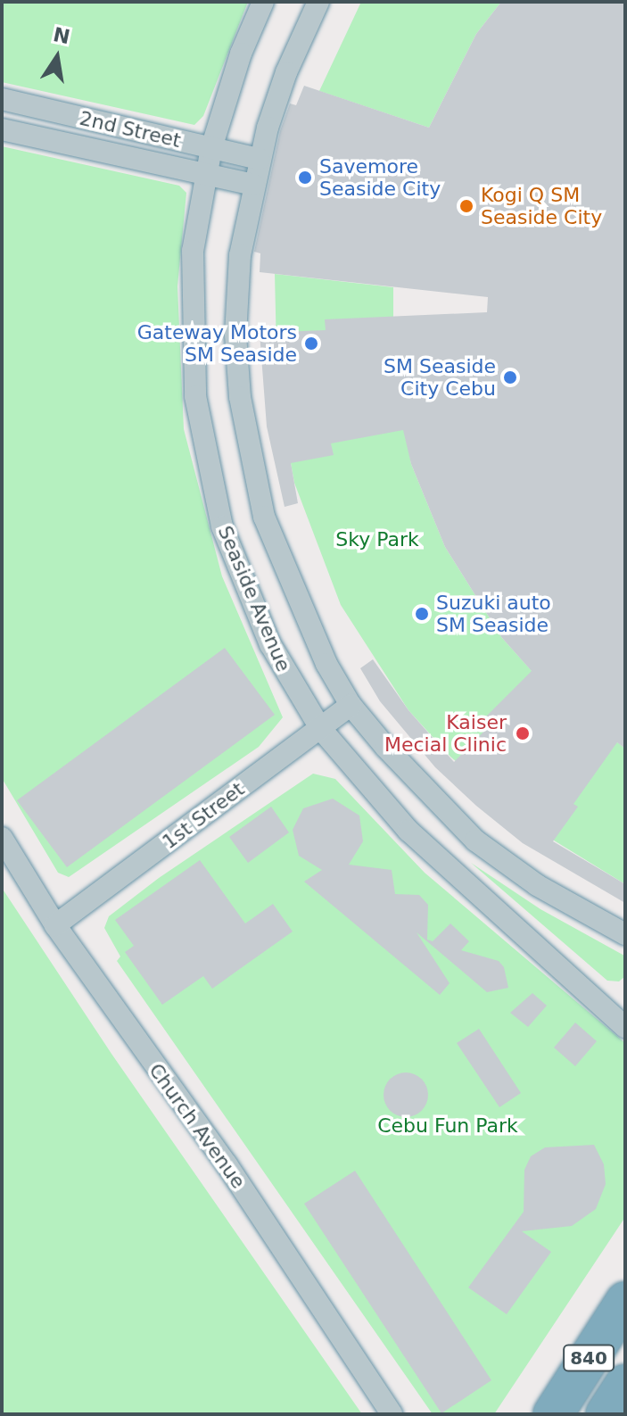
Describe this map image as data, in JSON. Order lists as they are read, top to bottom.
{
  "streets": {
    "highway": ["840"],
    "street": [
      "2nd Street",
      "Seaside Avenue",
      "1st Street",
      "Church Avenue"
    ]
  },
  "crossings": [
    ["2nd Street", "Seaside Avenue"],
    ["Seaside Avenue", "1st Street"],
    ["1st Street", "Church Avenue"]
  ],
  "parks": ["Sky Park", "Cebu Fun Park"],
  "places": [
    "Savemore Seaside City",
    "Kogi Q SM Seaside City",
    "Gateway Motors SM Seaside",
    "SM Seaside City Cebu",
    "Suzuki auto SM Seaside",
    "Kaiser Mecial Clinic"
  ],
  "north": "top"
}
